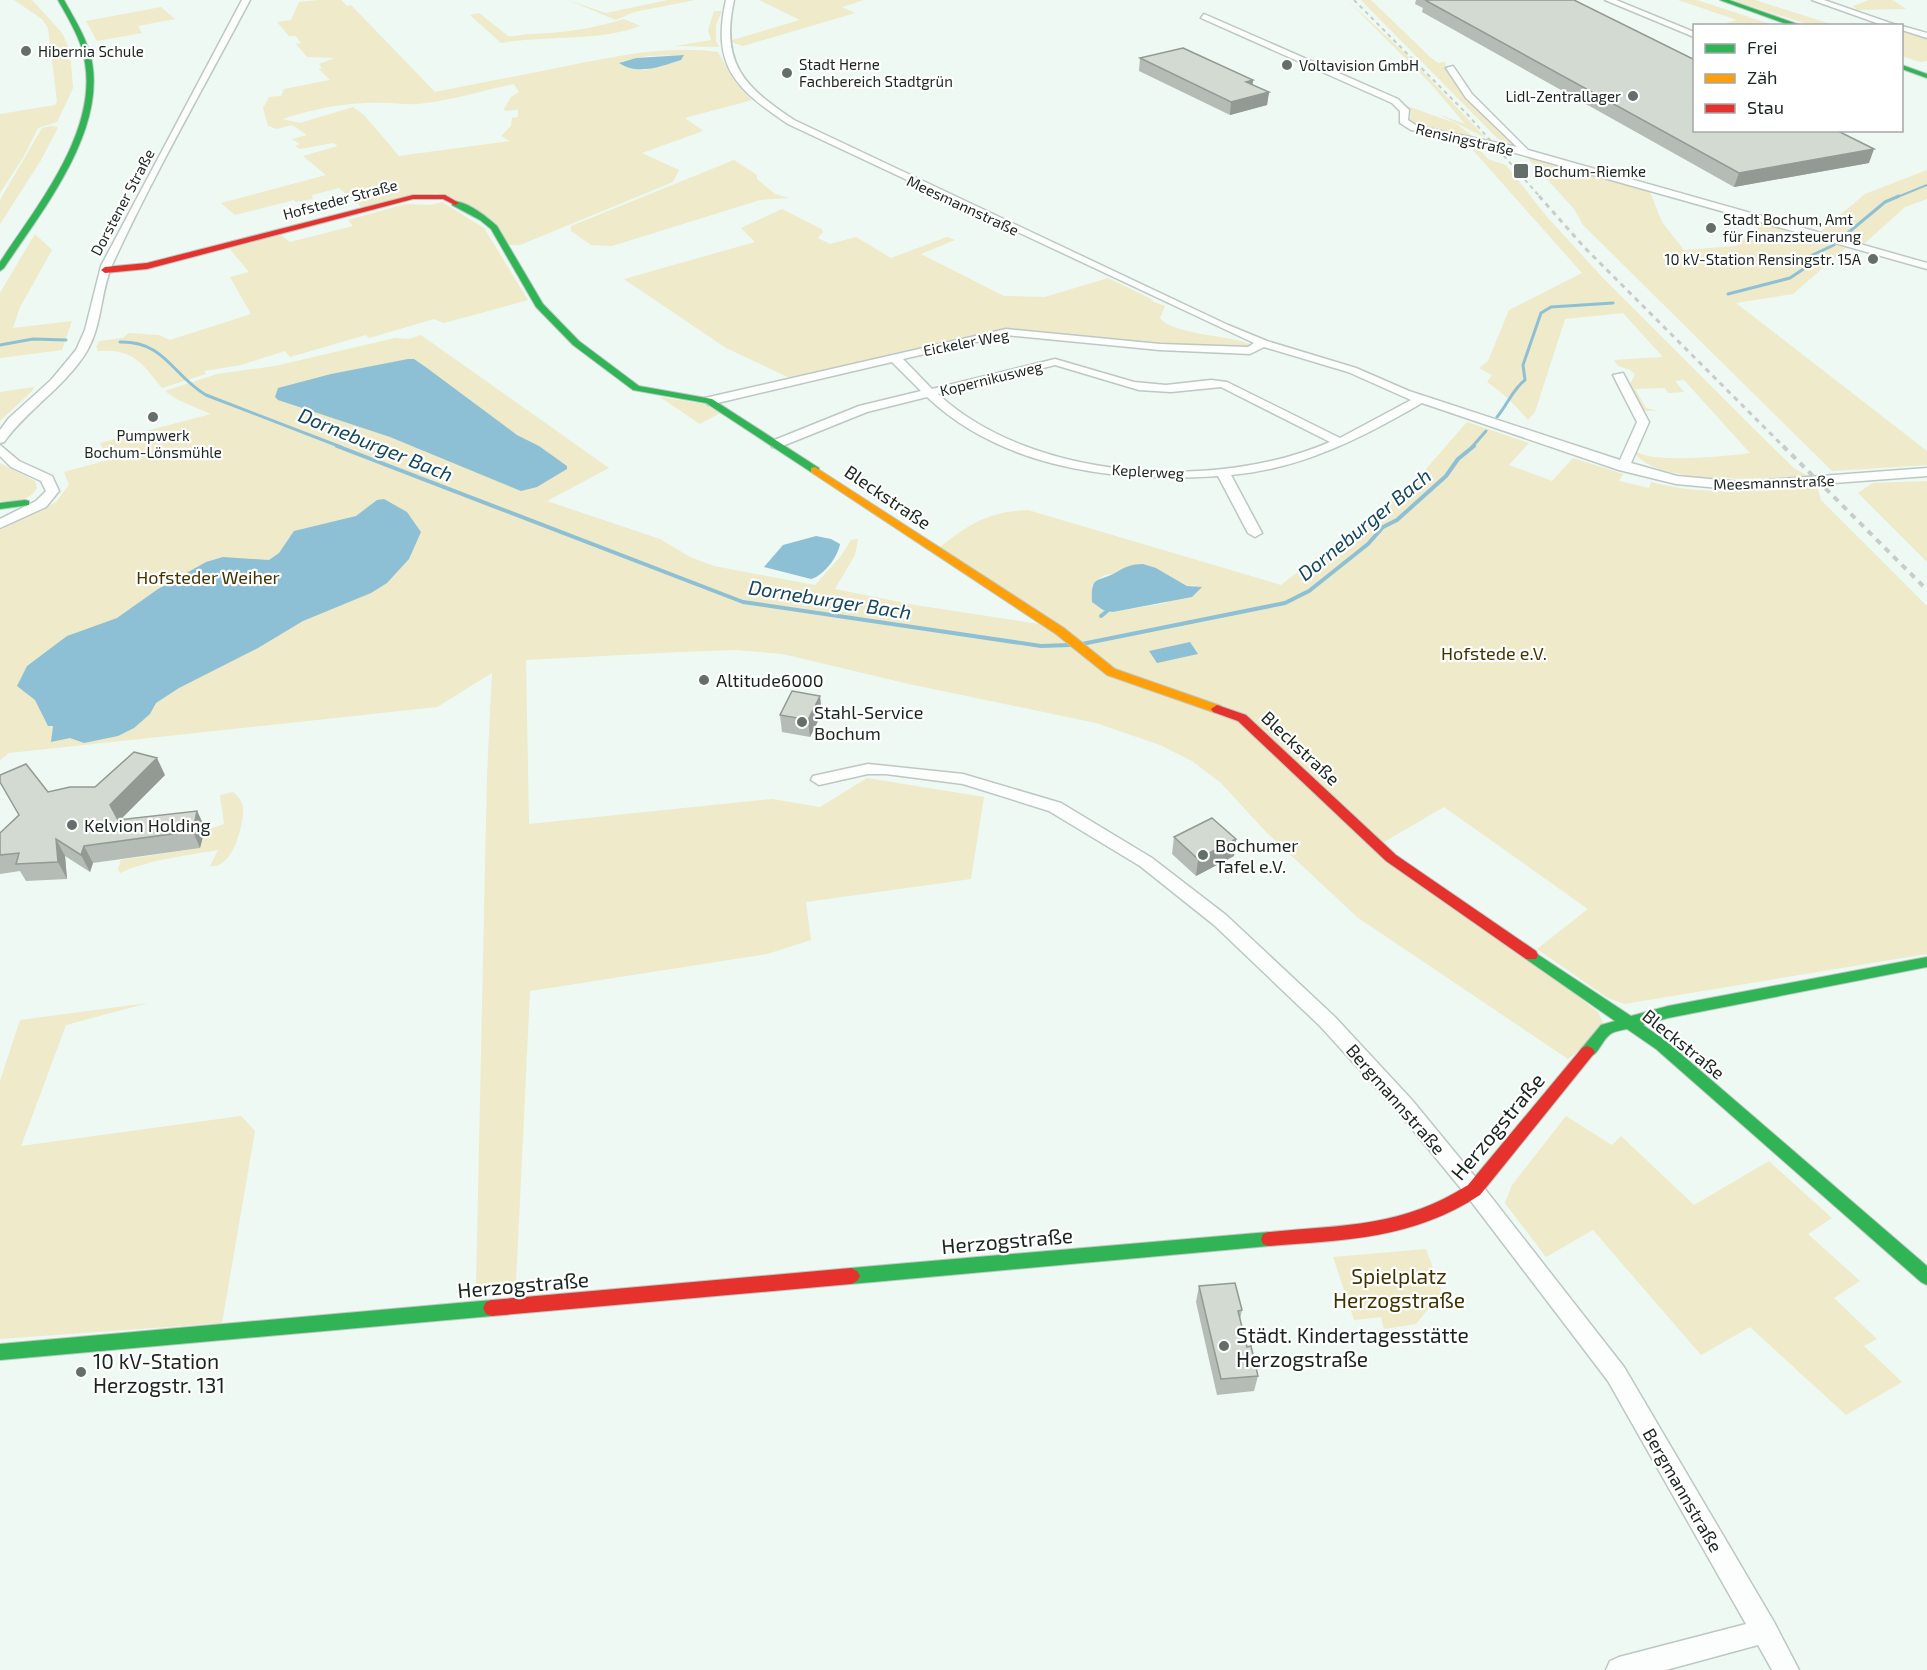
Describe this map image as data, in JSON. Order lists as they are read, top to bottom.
{
  "streets": {
    "main road": ["Hofsteder Straße", "Bleckstraße", "Herzogstraße"],
    "street": [
      "Rensingstraße",
      "Dorstener Straße",
      "Meesmannstraße",
      "Eickeler Weg",
      "Kopernikusweg",
      "Keplerweg",
      "Bergmannstraße"
    ]
  },
  "crossings": [
    ["Hofsteder Straße", "Dorstener Straße"],
    ["Hofsteder Straße", "Bleckstraße"],
    ["Meesmannstraße", "Eickeler Weg"],
    ["Meesmannstraße", "Keplerweg"],
    ["Eickeler Weg", "Keplerweg"],
    ["Eickeler Weg", "Bleckstraße"],
    ["Kopernikusweg", "Keplerweg"],
    ["Kopernikusweg", "Bleckstraße"],
    ["Bleckstraße", "Herzogstraße"],
    ["Bergmannstraße", "Herzogstraße"]
  ],
  "water": ["Dorneburger Bach"],
  "parks": ["Hofsteder Weiher", "Hofstede e.V.", "Spielplatz Herzogstraße"],
  "places": {
    "other": [
      "Hibernia Schule",
      "Voltavision GmbH",
      "Stadt Herne Fachbereich Stadtgrün",
      "Lidl-Zentrallager",
      "Stadt Bochum, Amt für Finanzsteuerung",
      "10 kV-Station Rensingstr. 15A",
      "Pumpwerk Bochum-Lönsmühle",
      "Altitude6000",
      "Stahl-Service Bochum",
      "Kelvion Holding",
      "Bochumer Tafel e.V.",
      "Städt. Kindertagesstätte Herzogstraße",
      "10 kV-Station Herzogstr. 131"
    ],
    "transit": ["Bochum-Riemke"]
  },
  "legend": ["Frei", "Zäh", "Stau"]
}
